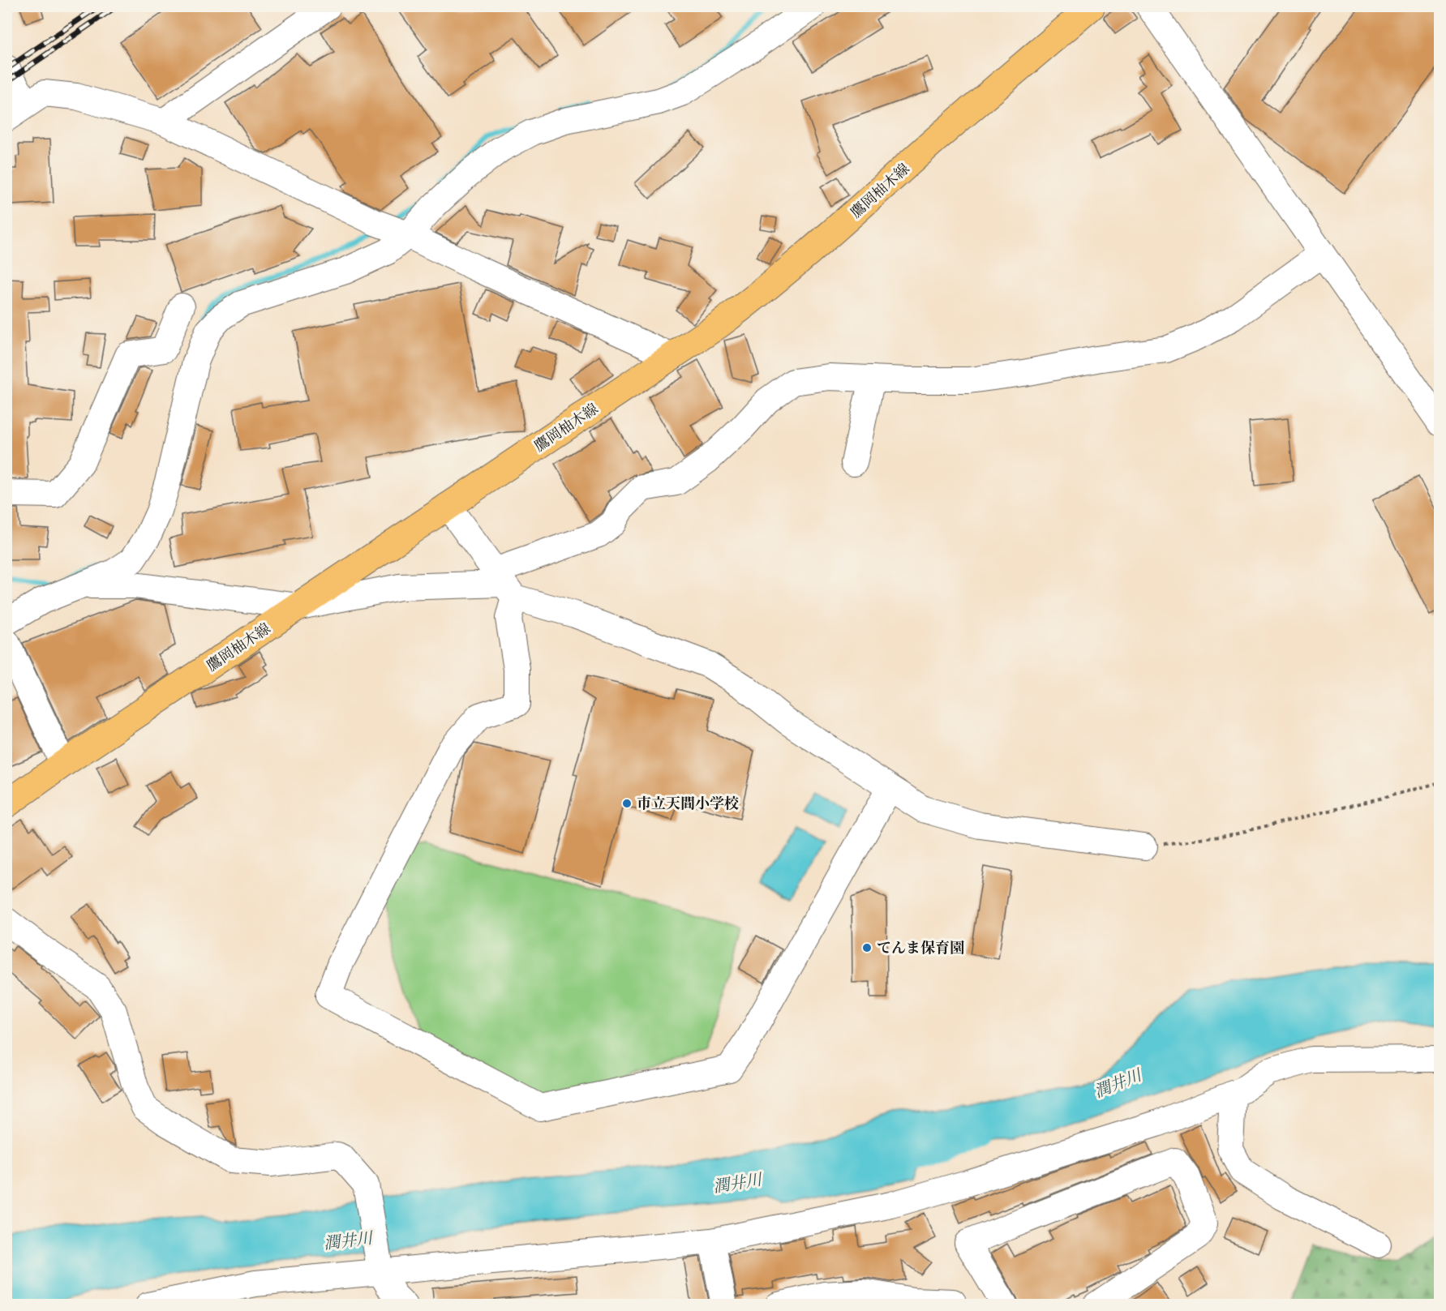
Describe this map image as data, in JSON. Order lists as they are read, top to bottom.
{
  "streets": {
    "main road": ["鷹岡柚木線"]
  },
  "water": ["潤井川"],
  "places": ["市立天間小学校", "てんま保育園"]
}
